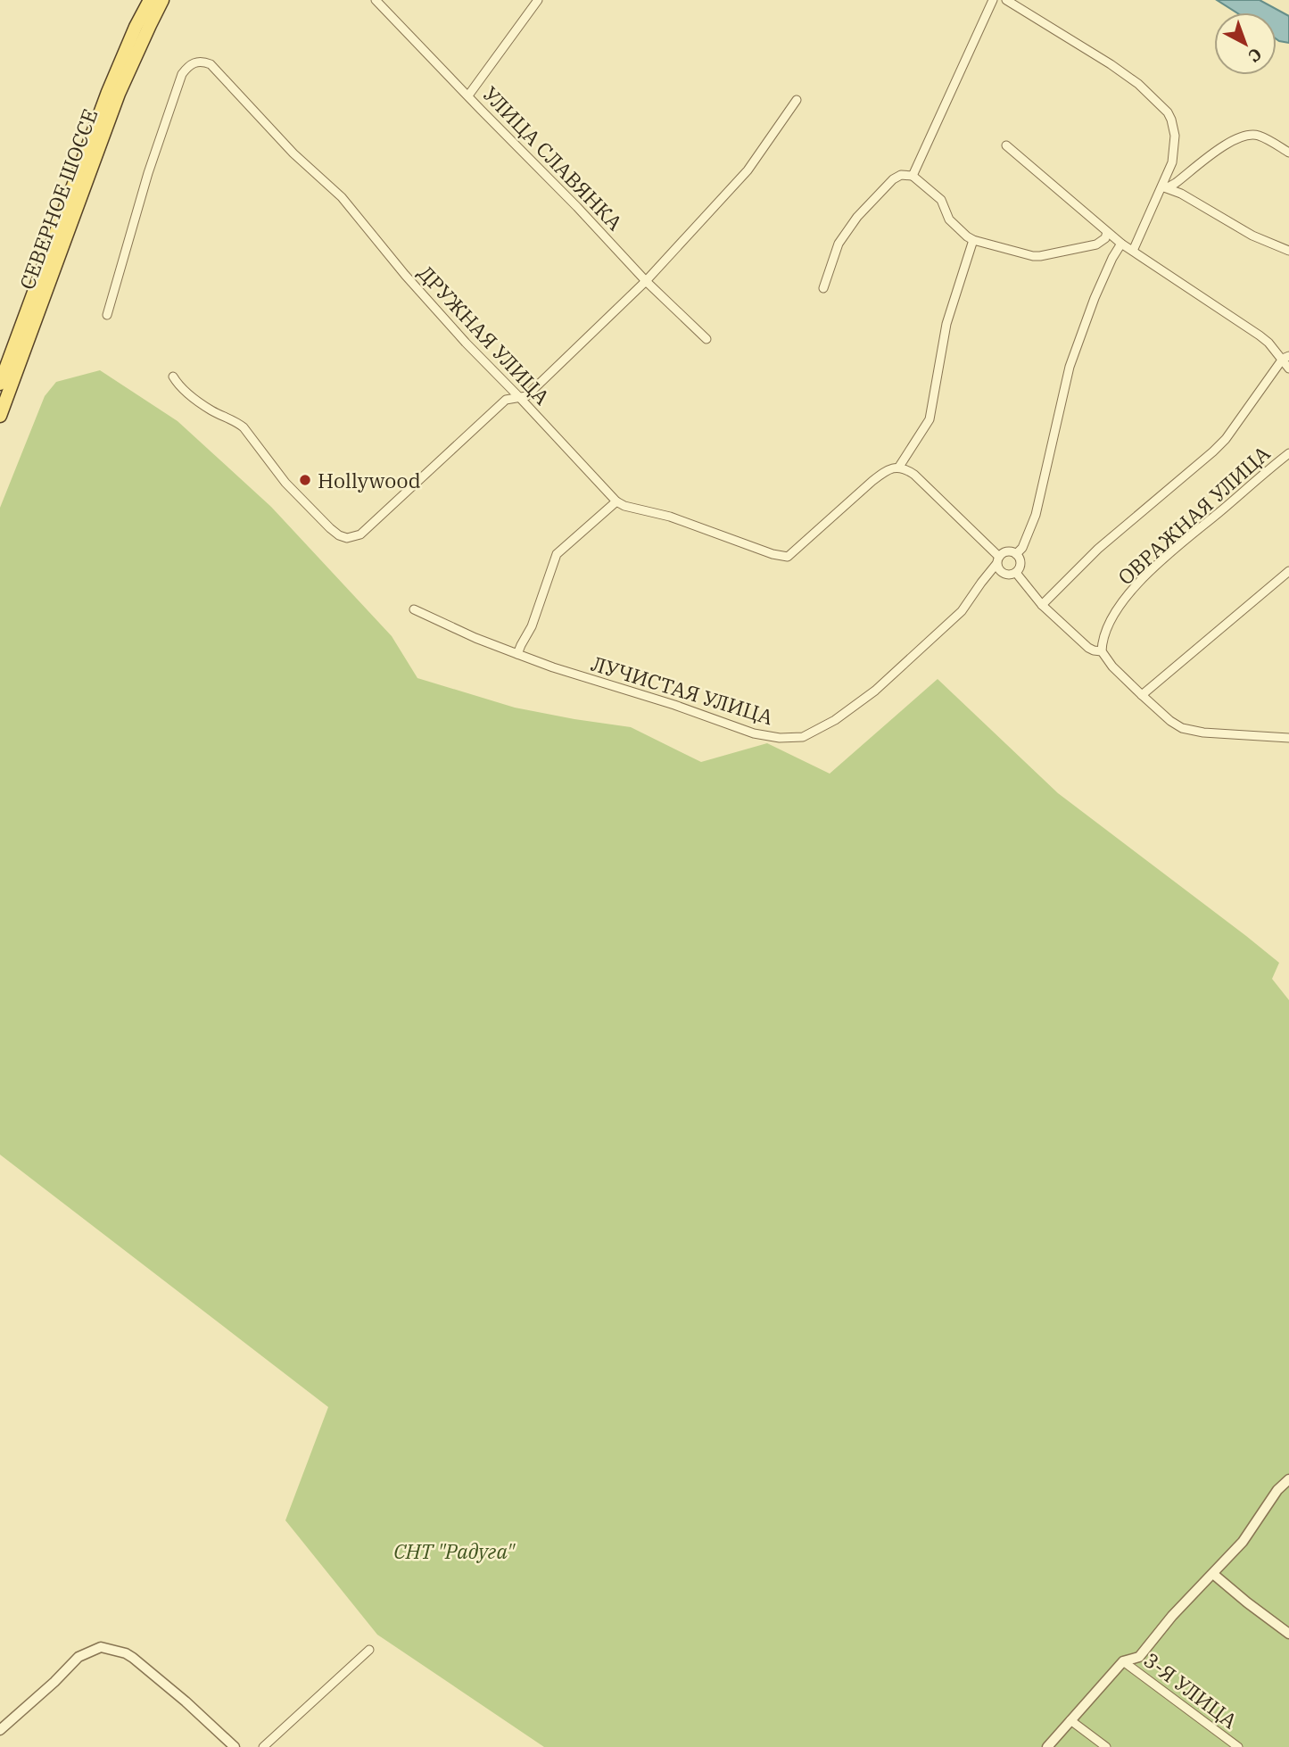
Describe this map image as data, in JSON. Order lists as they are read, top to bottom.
{
  "streets": {
    "main road": ["СЕВЕРНОЕ ШОССЕ"],
    "street": [
      "УЛИЦА СЛАВЯНКА",
      "ДРУЖНАЯ УЛИЦА",
      "ОВРАЖНАЯ УЛИЦА",
      "ЛУЧИСТАЯ УЛИЦА",
      "3-Я УЛИЦА"
    ]
  },
  "parks": ["СНТ \"Радуга\""],
  "places": ["Hollywood"],
  "north": "bottom right"
}
